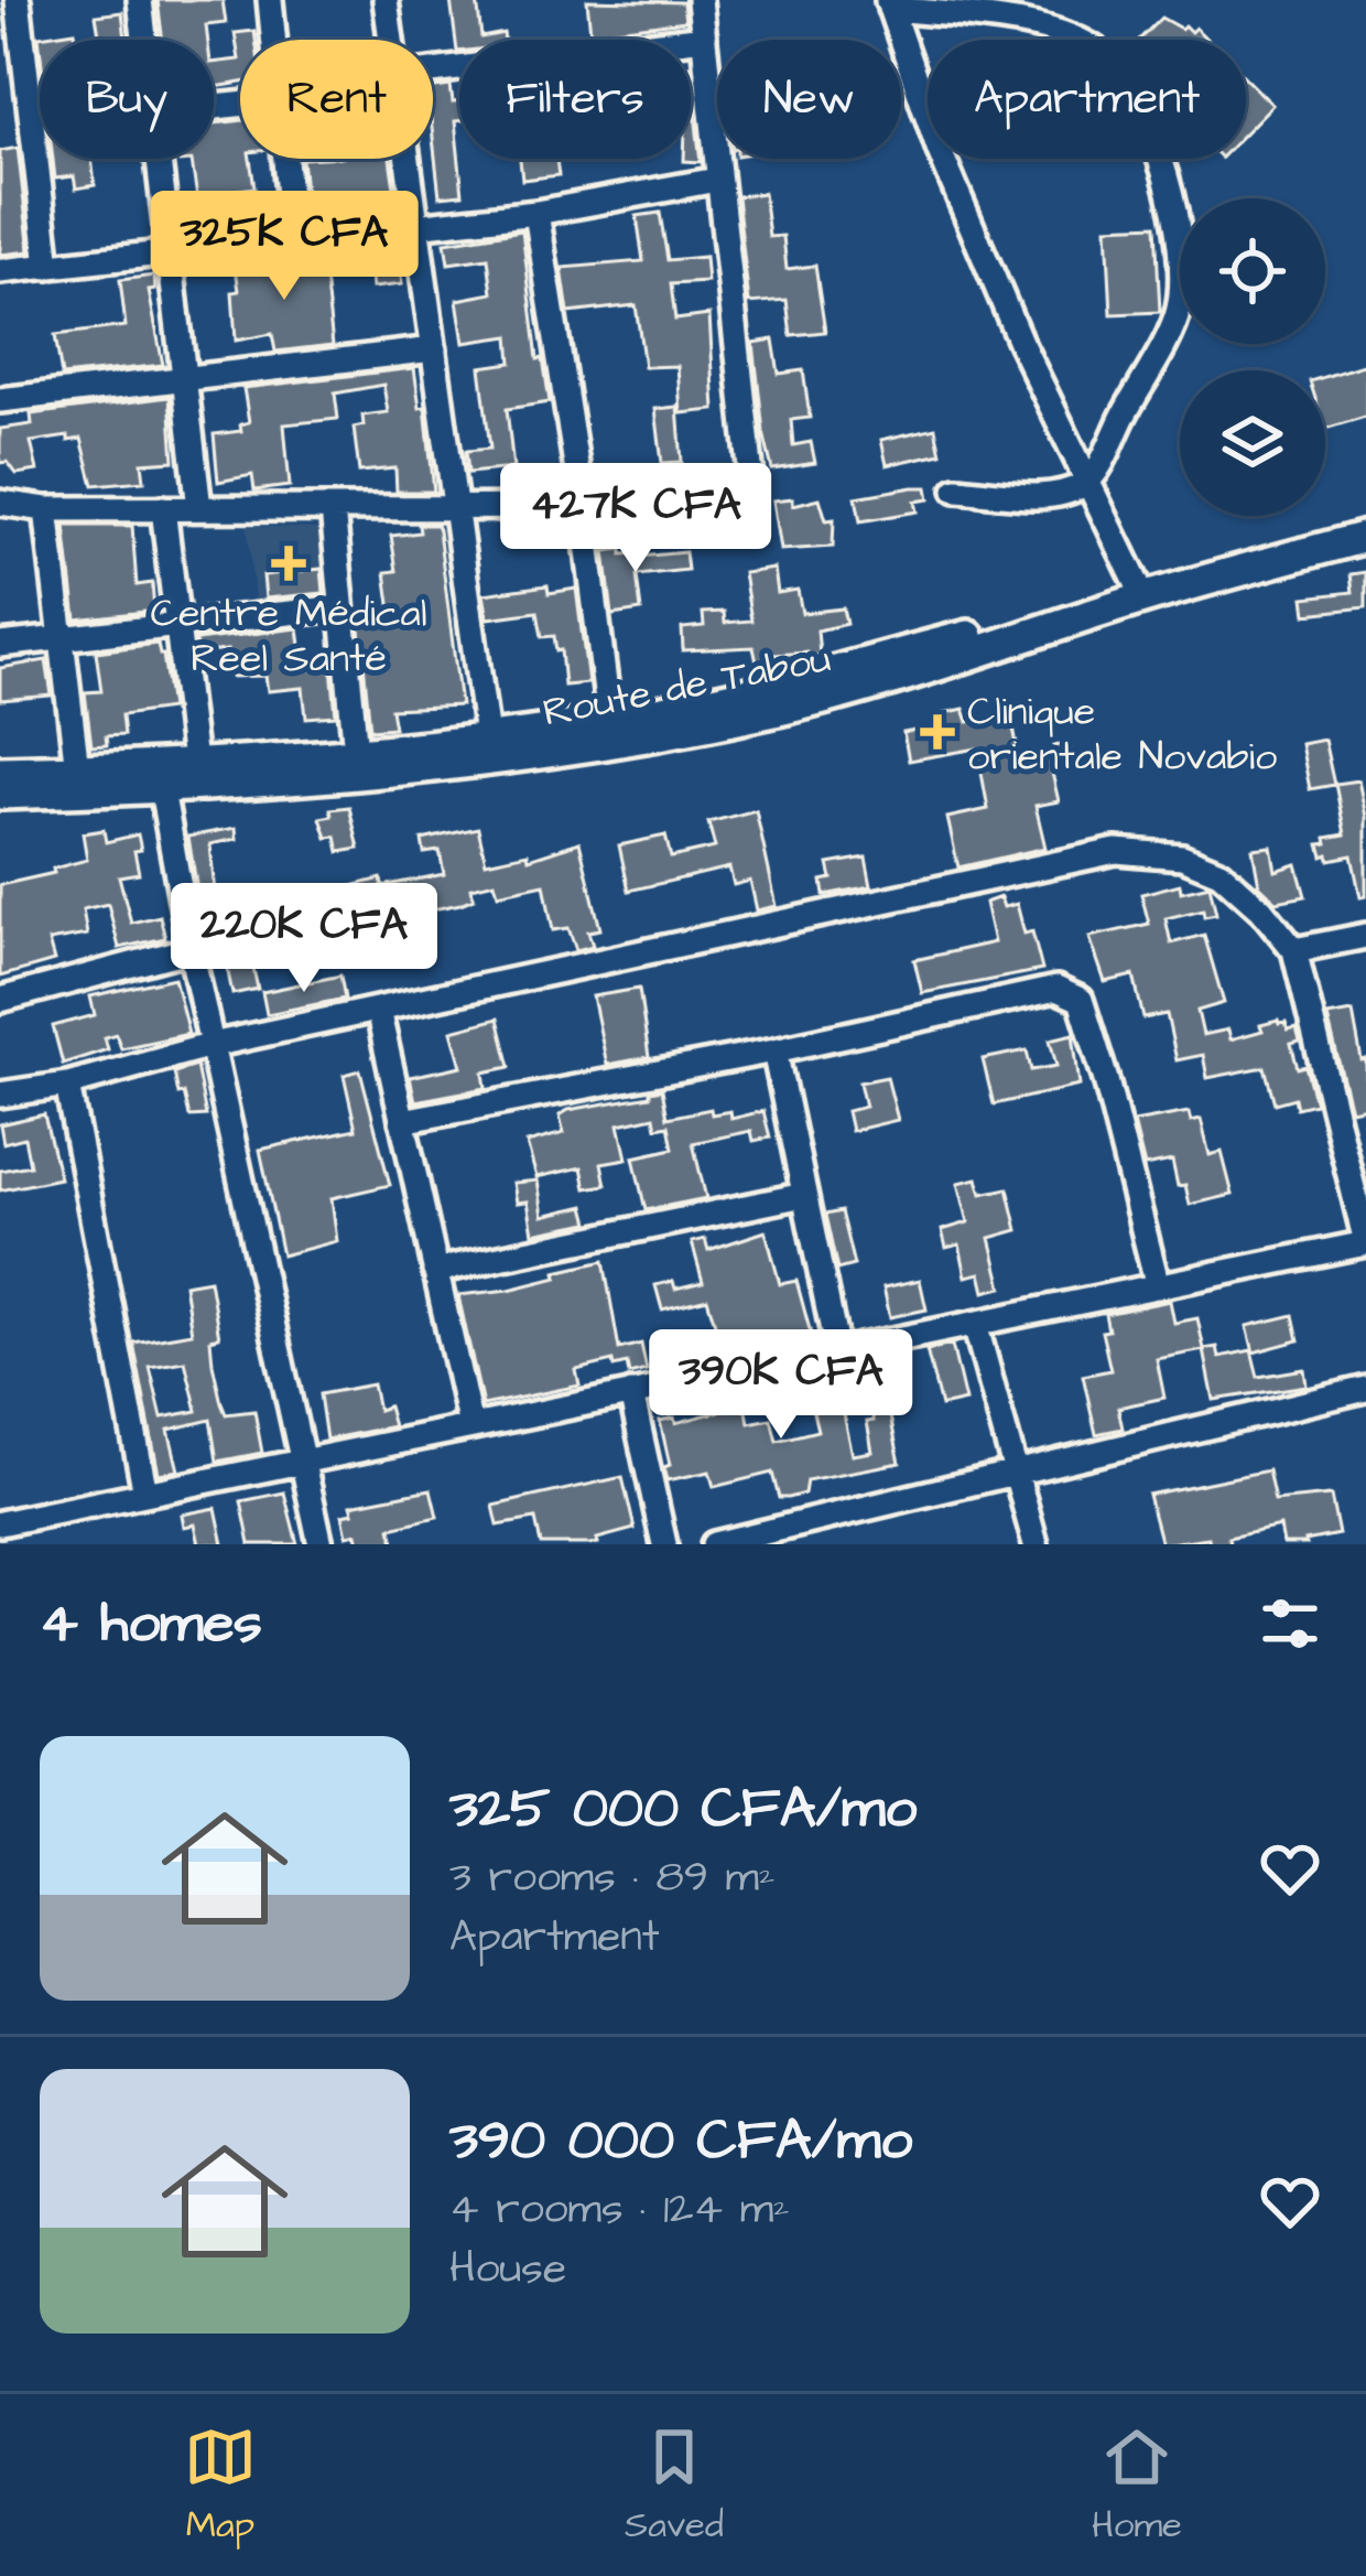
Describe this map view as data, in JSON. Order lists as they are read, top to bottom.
{
  "streets": {
    "main road": ["Route de Tabou"]
  },
  "places": {
    "health": ["Centre Médical Reel Santé", "Clinique orientale Novabio"]
  },
  "page": {
    "chip": [
      "Buy",
      "Rent",
      "Filters",
      "New",
      "Apartment"
    ],
    "price": [
      "325K CFA",
      "427K CFA",
      "220K CFA",
      "390K CFA"
    ],
    "heading": "4 homes",
    "list": [
      {
        "name": "325 000 CFA/mo",
        "note": "3 rooms · 89 m² · Apartment"
      },
      {
        "name": "390 000 CFA/mo",
        "note": "4 rooms · 124 m² · House"
      }
    ],
    "tabs": ["Map", "Saved", "Home"]
  }
}
